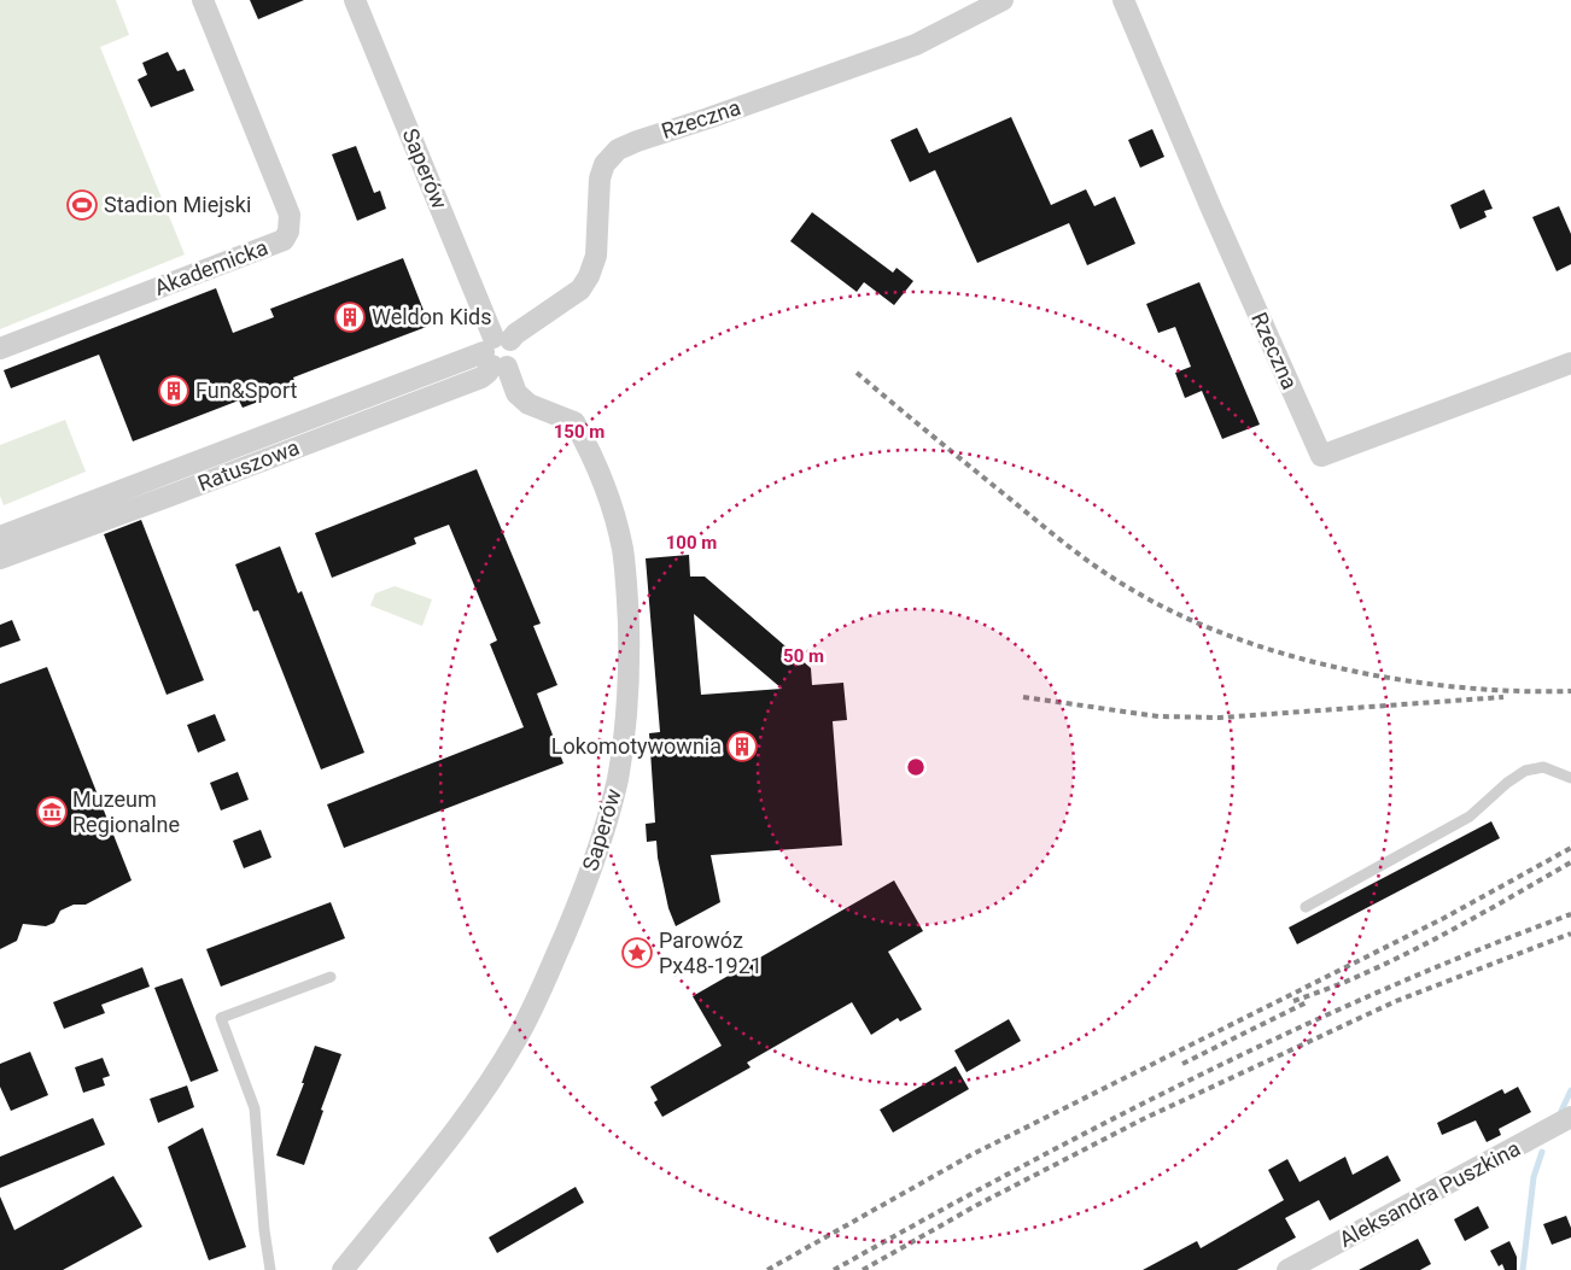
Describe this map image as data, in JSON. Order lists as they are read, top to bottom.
{
  "streets": {
    "street": [
      "Rzeczna",
      "Saperów",
      "Akademicka",
      "Ratuszowa",
      "Aleksandra Puszkina"
    ]
  },
  "crossings": [
    ["Rzeczna", "Saperów"],
    ["Rzeczna", "Ratuszowa"],
    ["Saperów", "Ratuszowa"]
  ],
  "places": {
    "sports": ["Stadion Miejski"],
    "building": ["Weldon Kids", "Fun&Sport", "Lokomotywownia"],
    "museum": ["Muzeum Regionalne"],
    "place": ["Parowóz Px48-1921"]
  },
  "rings": ["150 m", "100 m", "50 m"]
}
